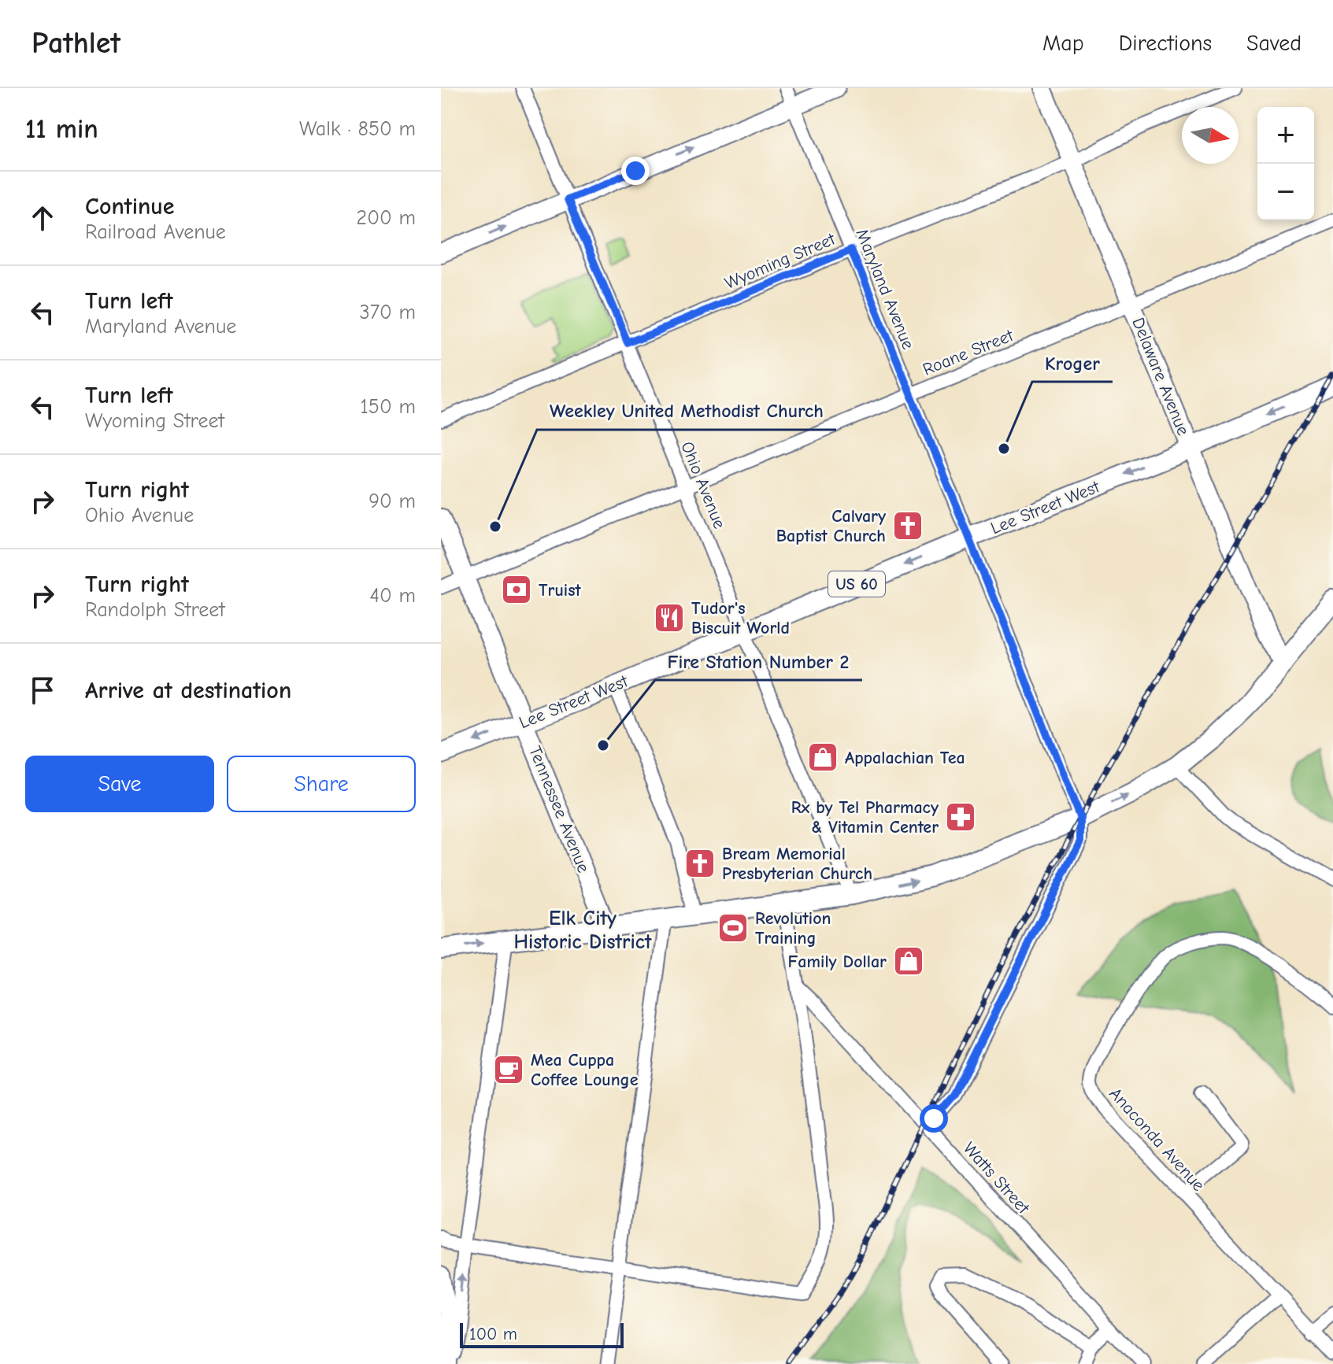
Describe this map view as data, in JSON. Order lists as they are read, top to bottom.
{
  "streets": {
    "main road": [
      "Delaware Avenue",
      "Lee Street West",
      "US 60",
      "Tennessee Avenue"
    ],
    "street": [
      "Wyoming Street",
      "Maryland Avenue",
      "Roane Street",
      "Ohio Avenue",
      "Anaconda Avenue",
      "Watts Street"
    ]
  },
  "crossings": [
    ["Wyoming Street", "Maryland Avenue"],
    ["Wyoming Street", "Delaware Avenue"],
    ["Wyoming Street", "Ohio Avenue"],
    ["Maryland Avenue", "Roane Street"],
    ["Maryland Avenue", "Lee Street West"],
    ["Roane Street", "Delaware Avenue"],
    ["Roane Street", "Ohio Avenue"],
    ["Roane Street", "Tennessee Avenue"],
    ["Delaware Avenue", "Lee Street West"],
    ["Ohio Avenue", "Lee Street West"],
    ["Lee Street West", "Tennessee Avenue"]
  ],
  "one_way": ["Lee Street West"],
  "districts": ["Elk City Historic District"],
  "places": {
    "other": ["Kroger", "Weekley United Methodist Church", "Fire Station Number 2"],
    "church": ["Calvary Baptist Church", "Bream Memorial Presbyterian Church"],
    "bank": ["Truist"],
    "restaurant": ["Tudor's Biscuit World"],
    "shop": ["Appalachian Tea", "Family Dollar"],
    "pharmacy": ["Rx by Tel Pharmacy & Vitamin Center"],
    "sports": ["Revolution Training"],
    "cafe": ["Mea Cuppa Coffee Lounge"]
  },
  "scale_bar": "100 m",
  "north": "right",
  "page": {
    "header": "Pathlet",
    "nav": ["Map", "Directions", "Saved"],
    "heading": ["11 min", "Walk · 850 m"],
    "map_buttons": ["+", "−"],
    "list": [
      ["Continue", "Railroad Avenue", "200 m"],
      ["Turn left", "Maryland Avenue", "370 m"],
      ["Turn left", "Wyoming Street", "150 m"],
      ["Turn right", "Ohio Avenue", "90 m"],
      ["Turn right", "Randolph Street", "40 m"],
      "Arrive at destination"
    ],
    "buttons": ["Save", "Share"],
    "scale": "100 m"
  }
}
